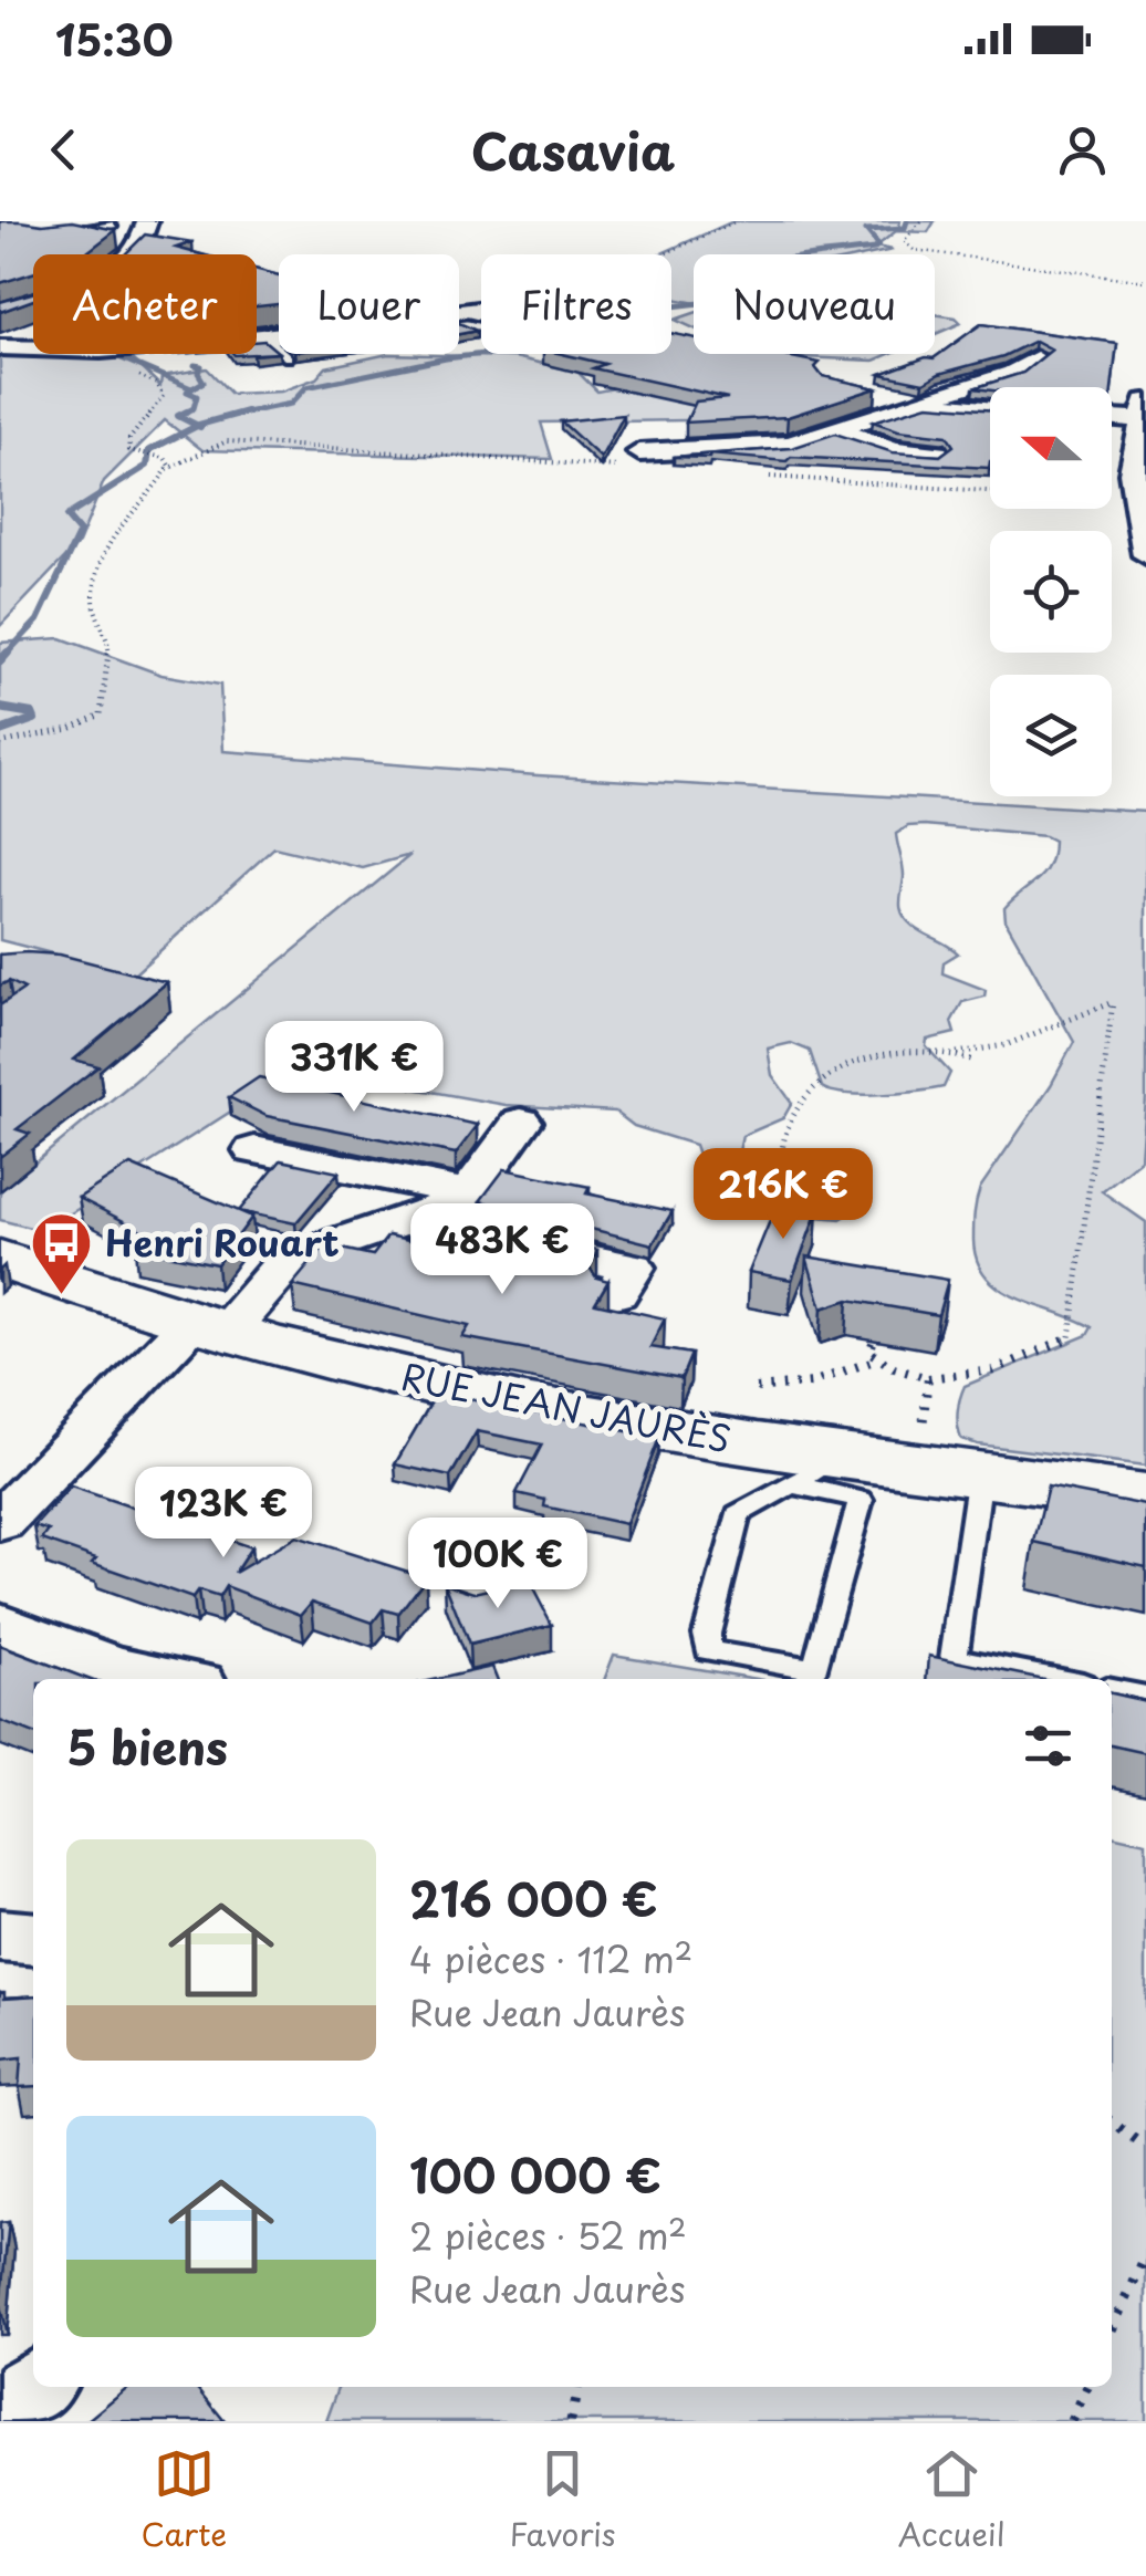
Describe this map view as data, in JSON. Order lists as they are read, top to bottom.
{
  "streets": {
    "street": ["RUE JEAN JAURÈS"]
  },
  "places": {
    "bus stop": ["Henri Rouart"]
  },
  "north": "left",
  "page": {
    "status": "15:30",
    "header": "Casavia",
    "chip": [
      "Acheter",
      "Louer",
      "Filtres",
      "Nouveau"
    ],
    "price": [
      "331K €",
      "216K €",
      "483K €",
      "123K €",
      "100K €"
    ],
    "heading": "5 biens",
    "list": [
      {
        "name": "216 000 €",
        "note": "4 pièces · 112 m² · Rue Jean Jaurès"
      },
      {
        "name": "100 000 €",
        "note": "2 pièces · 52 m² · Rue Jean Jaurès"
      }
    ],
    "tabs": ["Carte", "Favoris", "Accueil"]
  }
}
